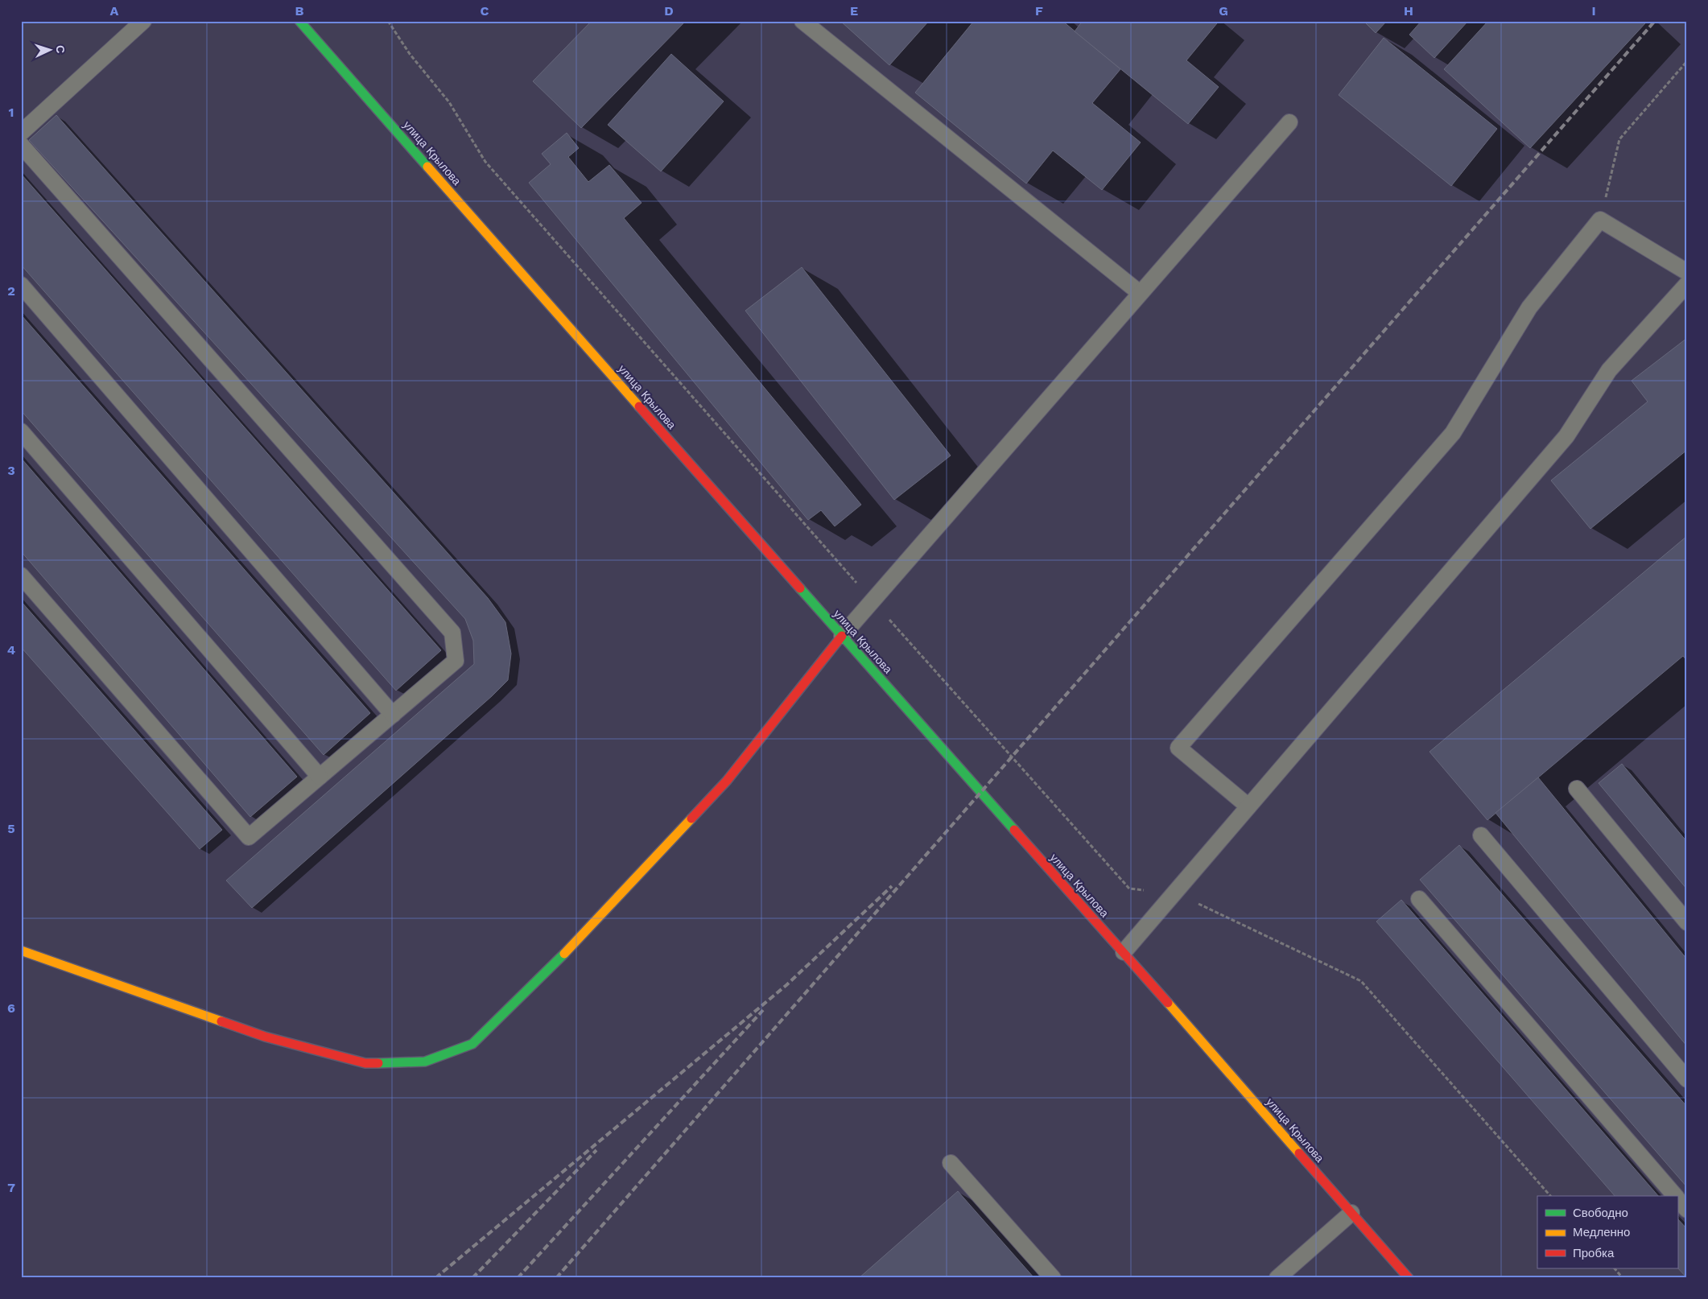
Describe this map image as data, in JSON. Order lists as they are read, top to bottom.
{
  "streets": {
    "street": ["улица Крылова"]
  },
  "legend": ["Свободно", "Медленно", "Пробка"],
  "north": "right",
  "grid": {
    "columns": [
      "A",
      "B",
      "C",
      "D",
      "E",
      "F",
      "G",
      "H",
      "I"
    ],
    "rows": [
      "1",
      "2",
      "3",
      "4",
      "5",
      "6",
      "7"
    ]
  }
}
